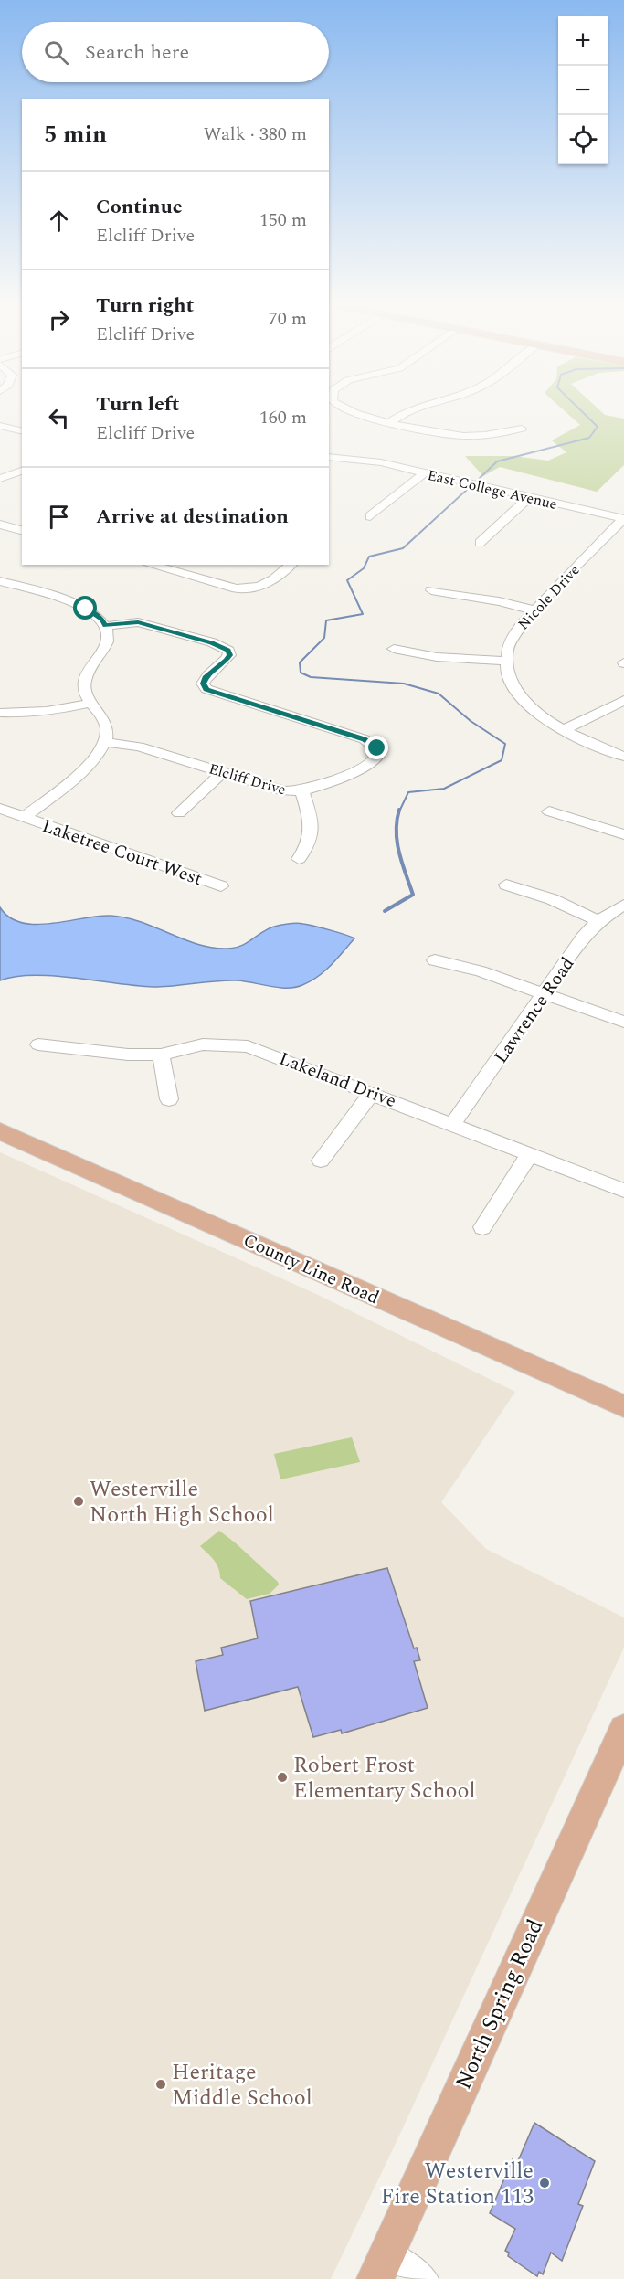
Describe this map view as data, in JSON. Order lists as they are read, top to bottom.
{
  "streets": {
    "main road": ["County Line Road", "North Spring Road"],
    "street": [
      "East College Avenue",
      "Nicole Drive",
      "Elcliff Drive",
      "Laketree Court West",
      "Lawrence Road",
      "Lakeland Drive"
    ]
  },
  "crossings": [
    ["East College Avenue", "Nicole Drive"],
    ["Lawrence Road", "Lakeland Drive"]
  ],
  "places": [
    "Westerville North High School",
    "Robert Frost Elementary School",
    "Heritage Middle School",
    "Westerville Fire Station 113"
  ],
  "page": {
    "map_buttons": ["+", "−"],
    "search": "Search here",
    "heading": ["5 min", "Walk · 380 m"],
    "list": [
      ["Continue", "Elcliff Drive", "150 m"],
      ["Turn right", "Elcliff Drive", "70 m"],
      ["Turn left", "Elcliff Drive", "160 m"],
      "Arrive at destination"
    ]
  }
}
